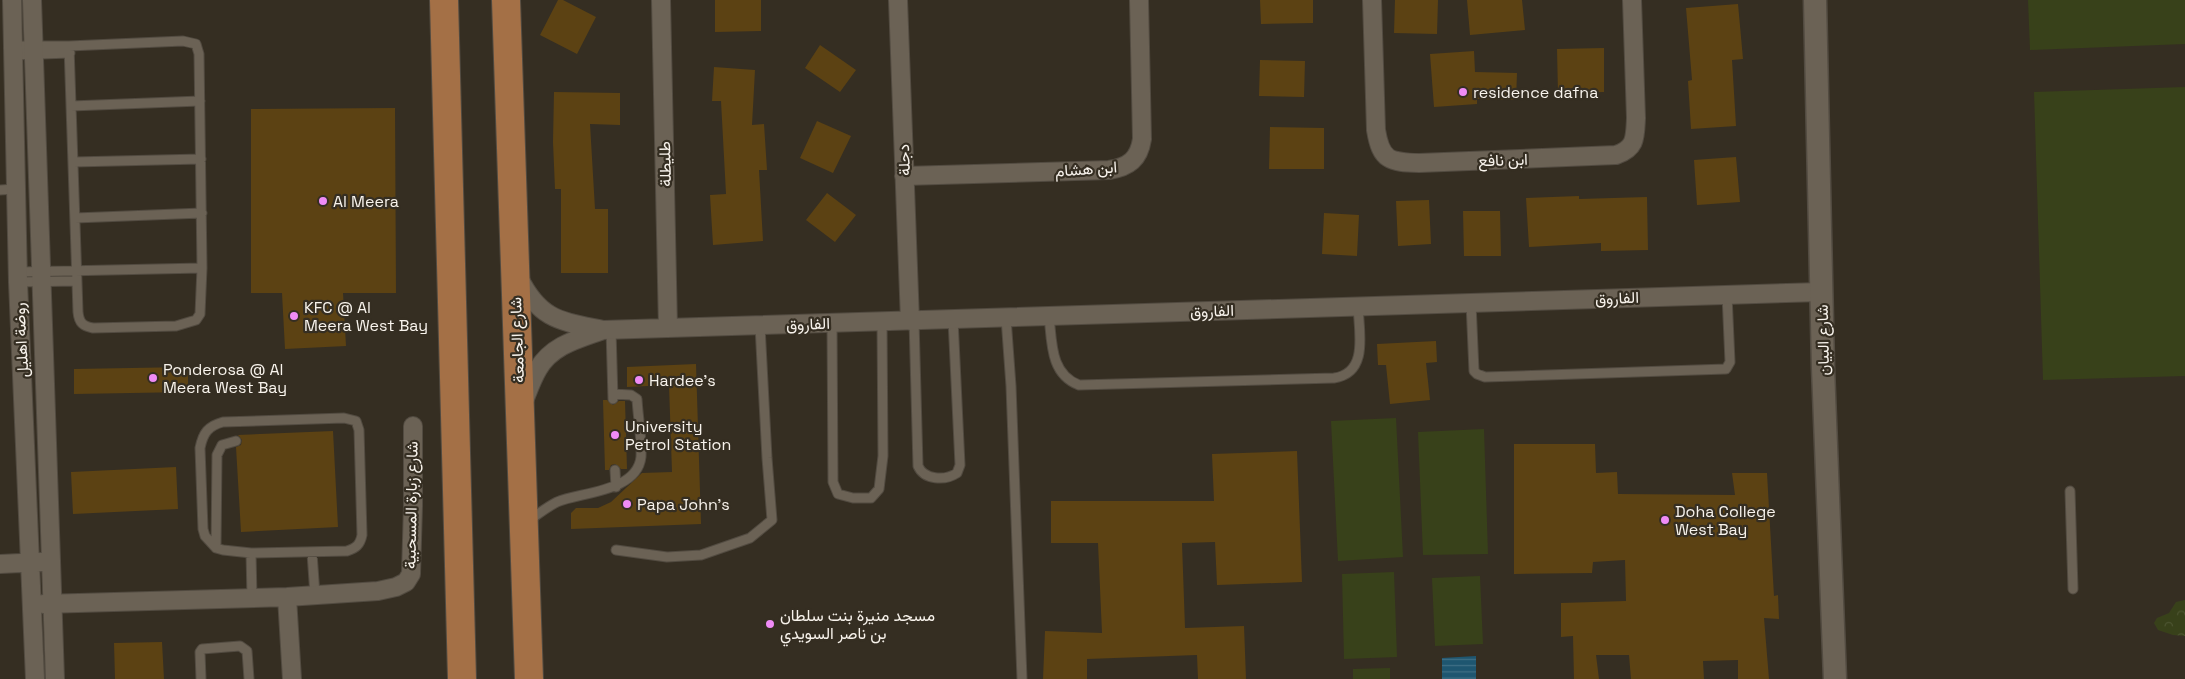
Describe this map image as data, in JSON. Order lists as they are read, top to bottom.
{
  "streets": {
    "main road": ["شارع الجامعة"],
    "street": [
      "دجلة",
      "ابن نافع",
      "طليطلة",
      "ابن هشام",
      "الفاروق",
      "روضة اهليل",
      "شارع البيان",
      "شارع زبارة المسحبية"
    ]
  },
  "crossings": [
    ["دجلة", "ابن هشام"],
    ["دجلة", "الفاروق"],
    ["طليطلة", "الفاروق"],
    ["الفاروق", "شارع الجامعة"],
    ["الفاروق", "شارع البيان"],
    ["روضة اهليل", "شارع زبارة المسحبية"]
  ],
  "places": [
    "residence dafna",
    "Al Meera",
    "KFC @ Al Meera West Bay",
    "Ponderosa @ Al Meera West Bay",
    "Hardee's",
    "University Petrol Station",
    "Papa John's",
    "Doha College West Bay",
    "مسجد منيرة بنت سلطان بن ناصر السويدي"
  ]
}
